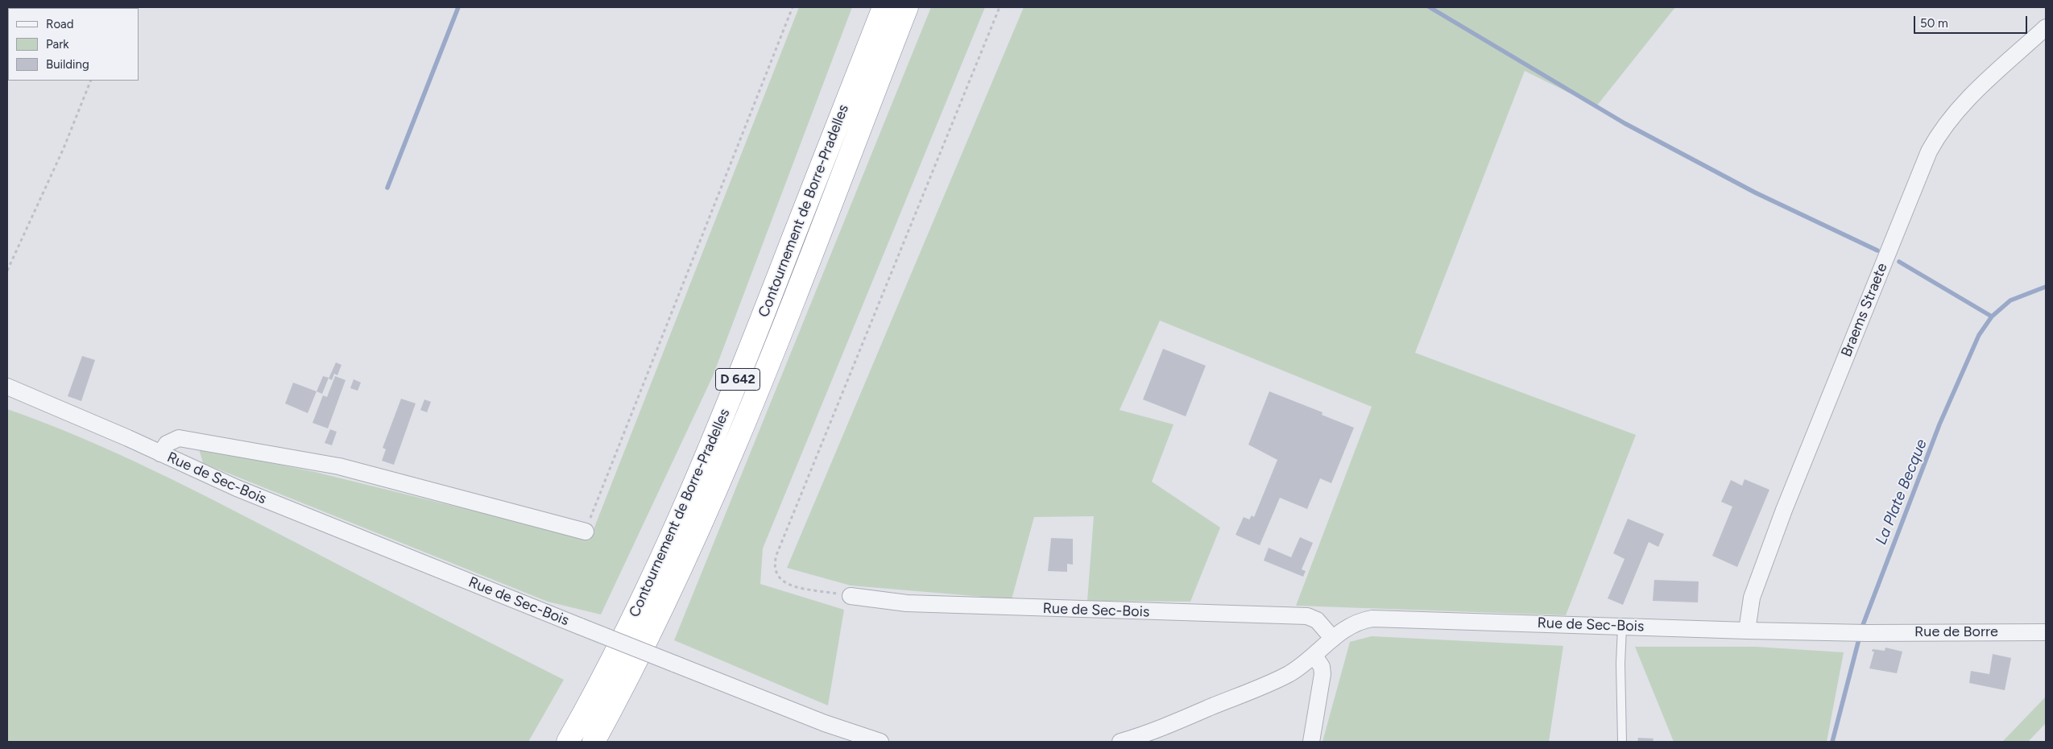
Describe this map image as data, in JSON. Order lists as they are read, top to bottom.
{
  "streets": {
    "highway": ["Contournement de Borre-Pradelles", "D 642"],
    "street": ["Braems Straete", "Rue de Sec-Bois", "Rue de Borre"]
  },
  "crossings": [
    ["Braems Straete", "Rue de Sec-Bois"],
    ["Rue de Sec-Bois", "Rue de Borre"]
  ],
  "water": ["La Plate Becque"],
  "legend": ["Road", "Park", "Building"],
  "scale_bar": "50 m"
}
